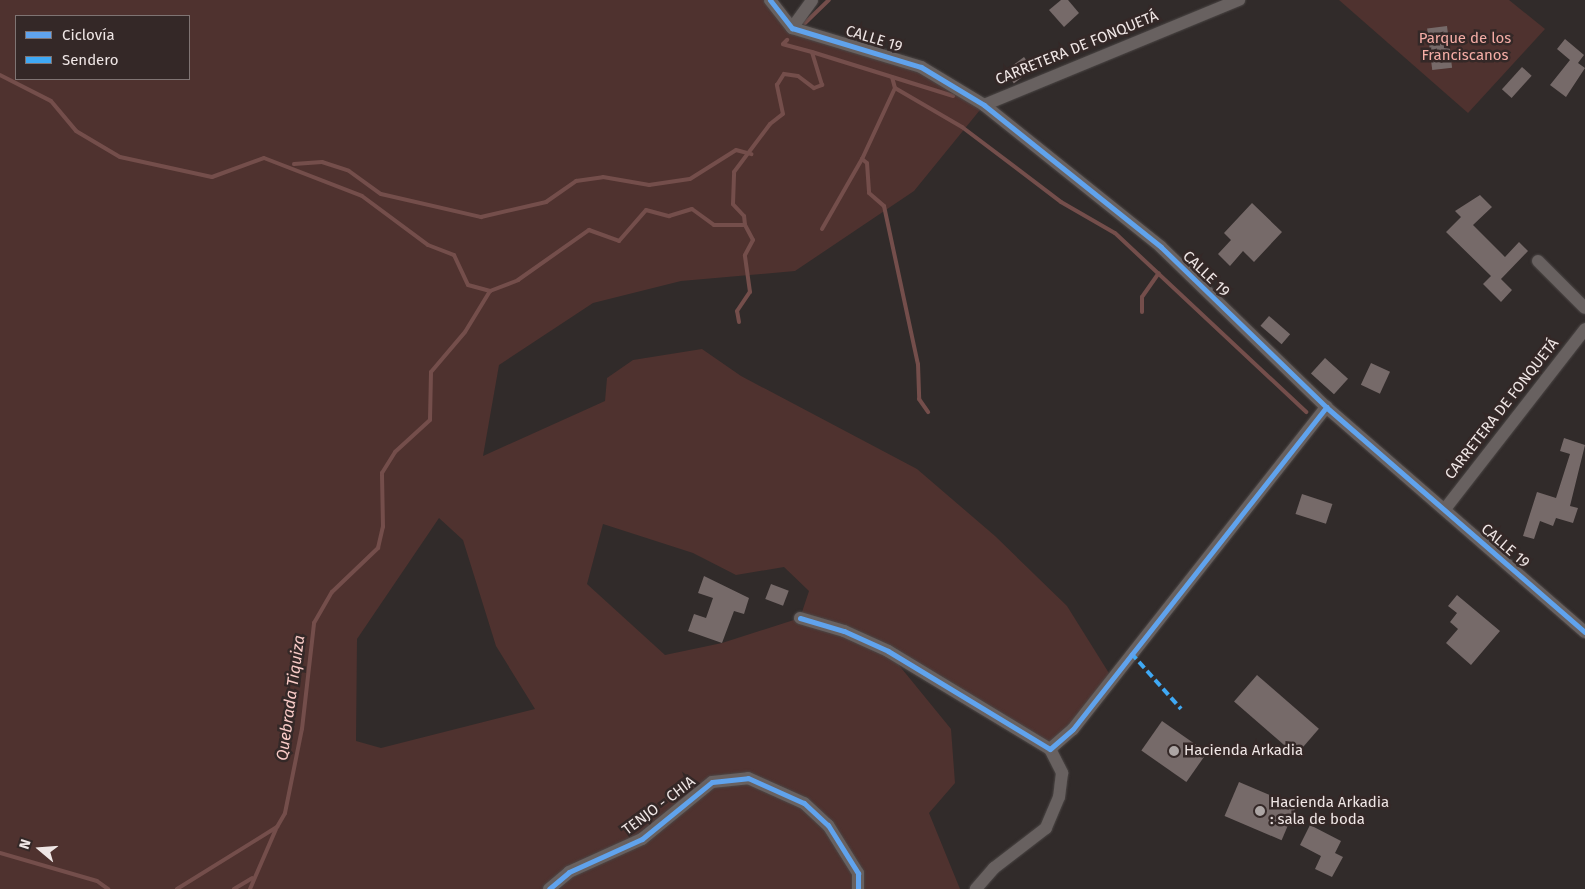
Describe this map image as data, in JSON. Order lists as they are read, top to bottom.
{
  "streets": {
    "street": ["CALLE 19", "CARRETERA DE FONQUETÁ", "TENJO - CHIA"]
  },
  "crossings": [
    ["CALLE 19", "CARRETERA DE FONQUETÁ"]
  ],
  "water": ["Quebrada Tiquiza"],
  "parks": ["Parque de los Franciscanos"],
  "places": ["Hacienda Arkadia", "Hacienda Arkadia : sala de boda"],
  "legend": ["Ciclovía", "Sendero"],
  "north": "left"
}
